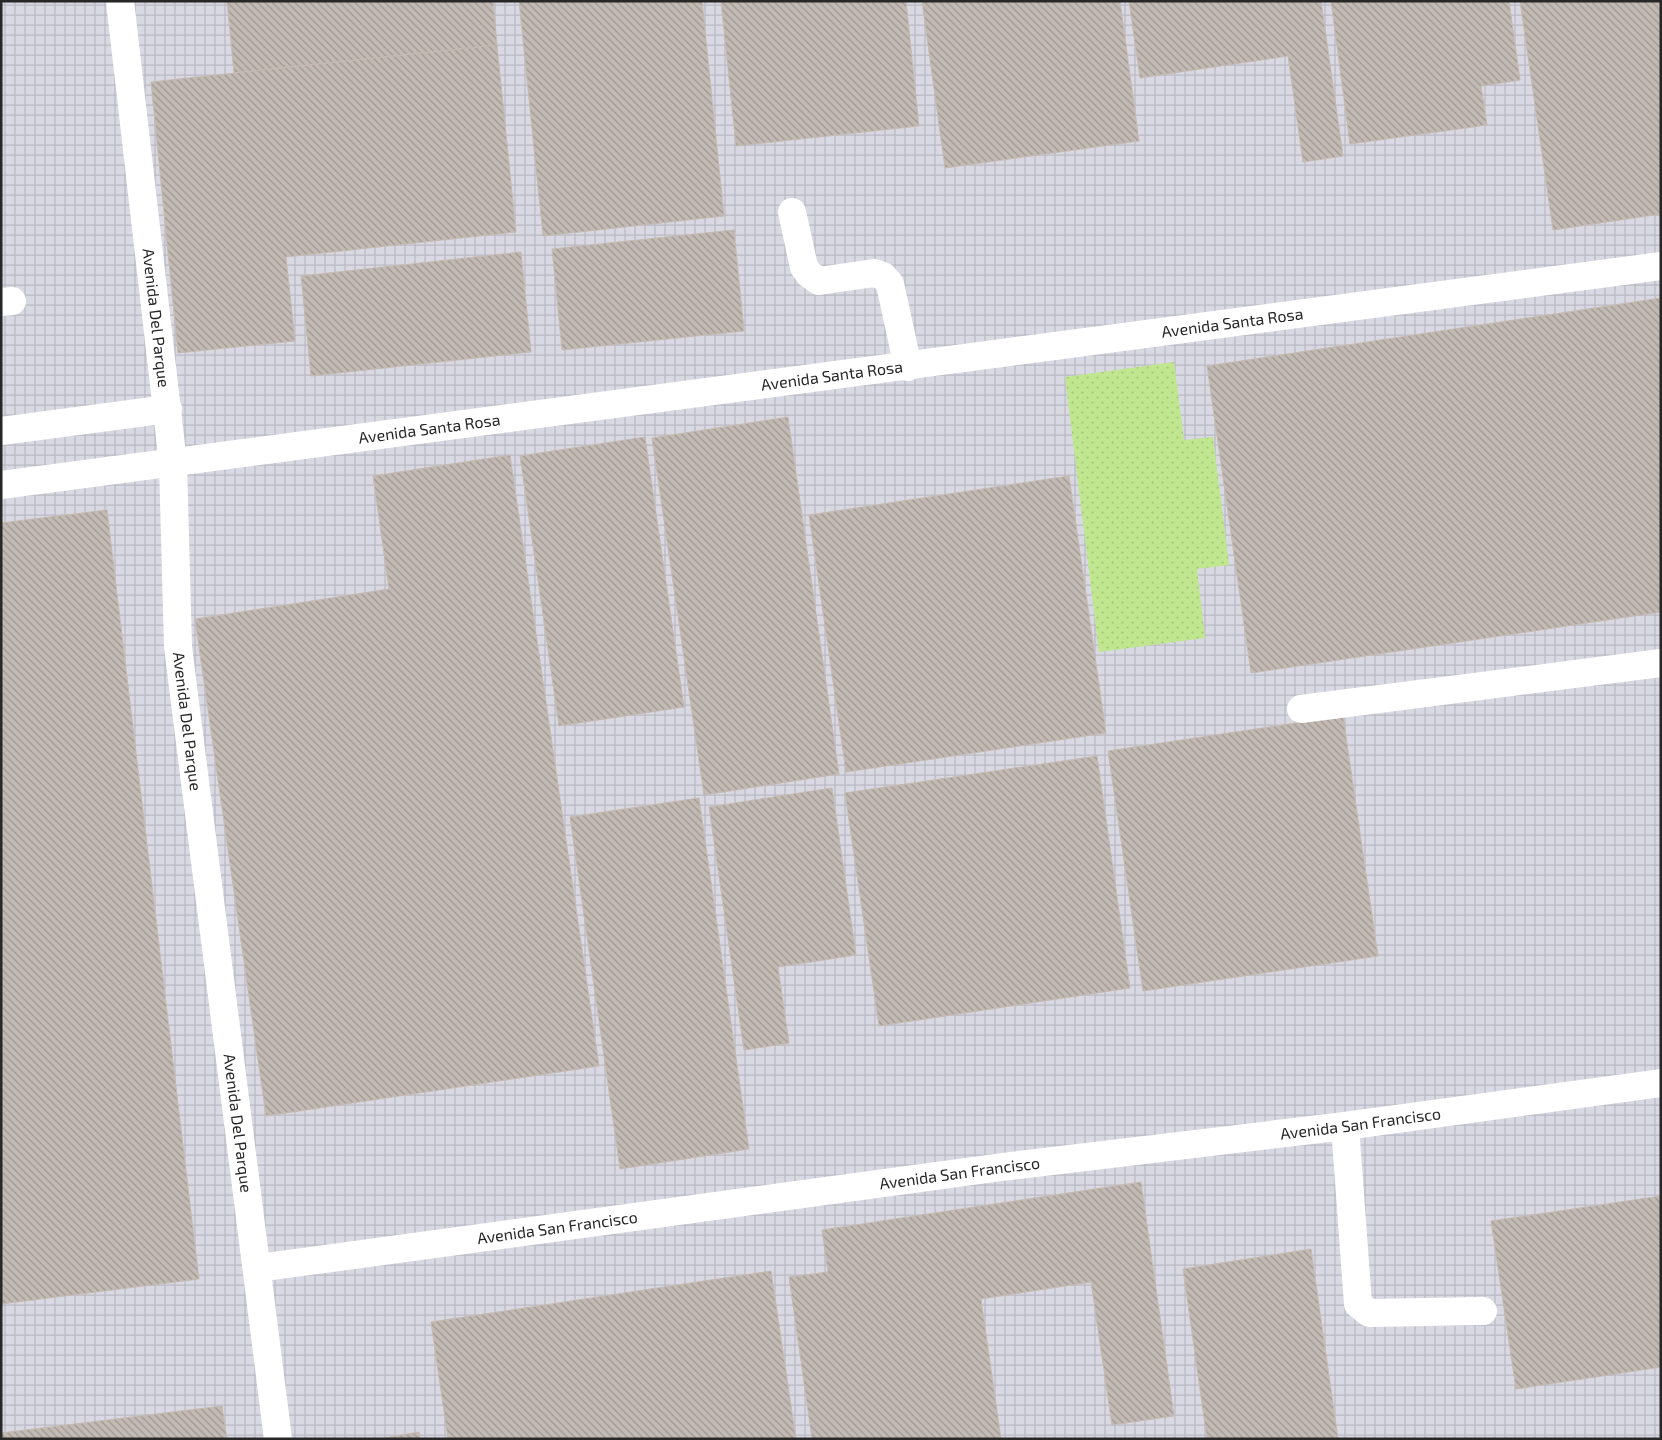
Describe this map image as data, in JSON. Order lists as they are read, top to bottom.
{
  "streets": {
    "street": ["Avenida Del Parque", "Avenida Santa Rosa", "Avenida San Francisco"]
  },
  "crossings": [
    ["Avenida Del Parque", "Avenida Santa Rosa"],
    ["Avenida Del Parque", "Avenida San Francisco"]
  ]
}
